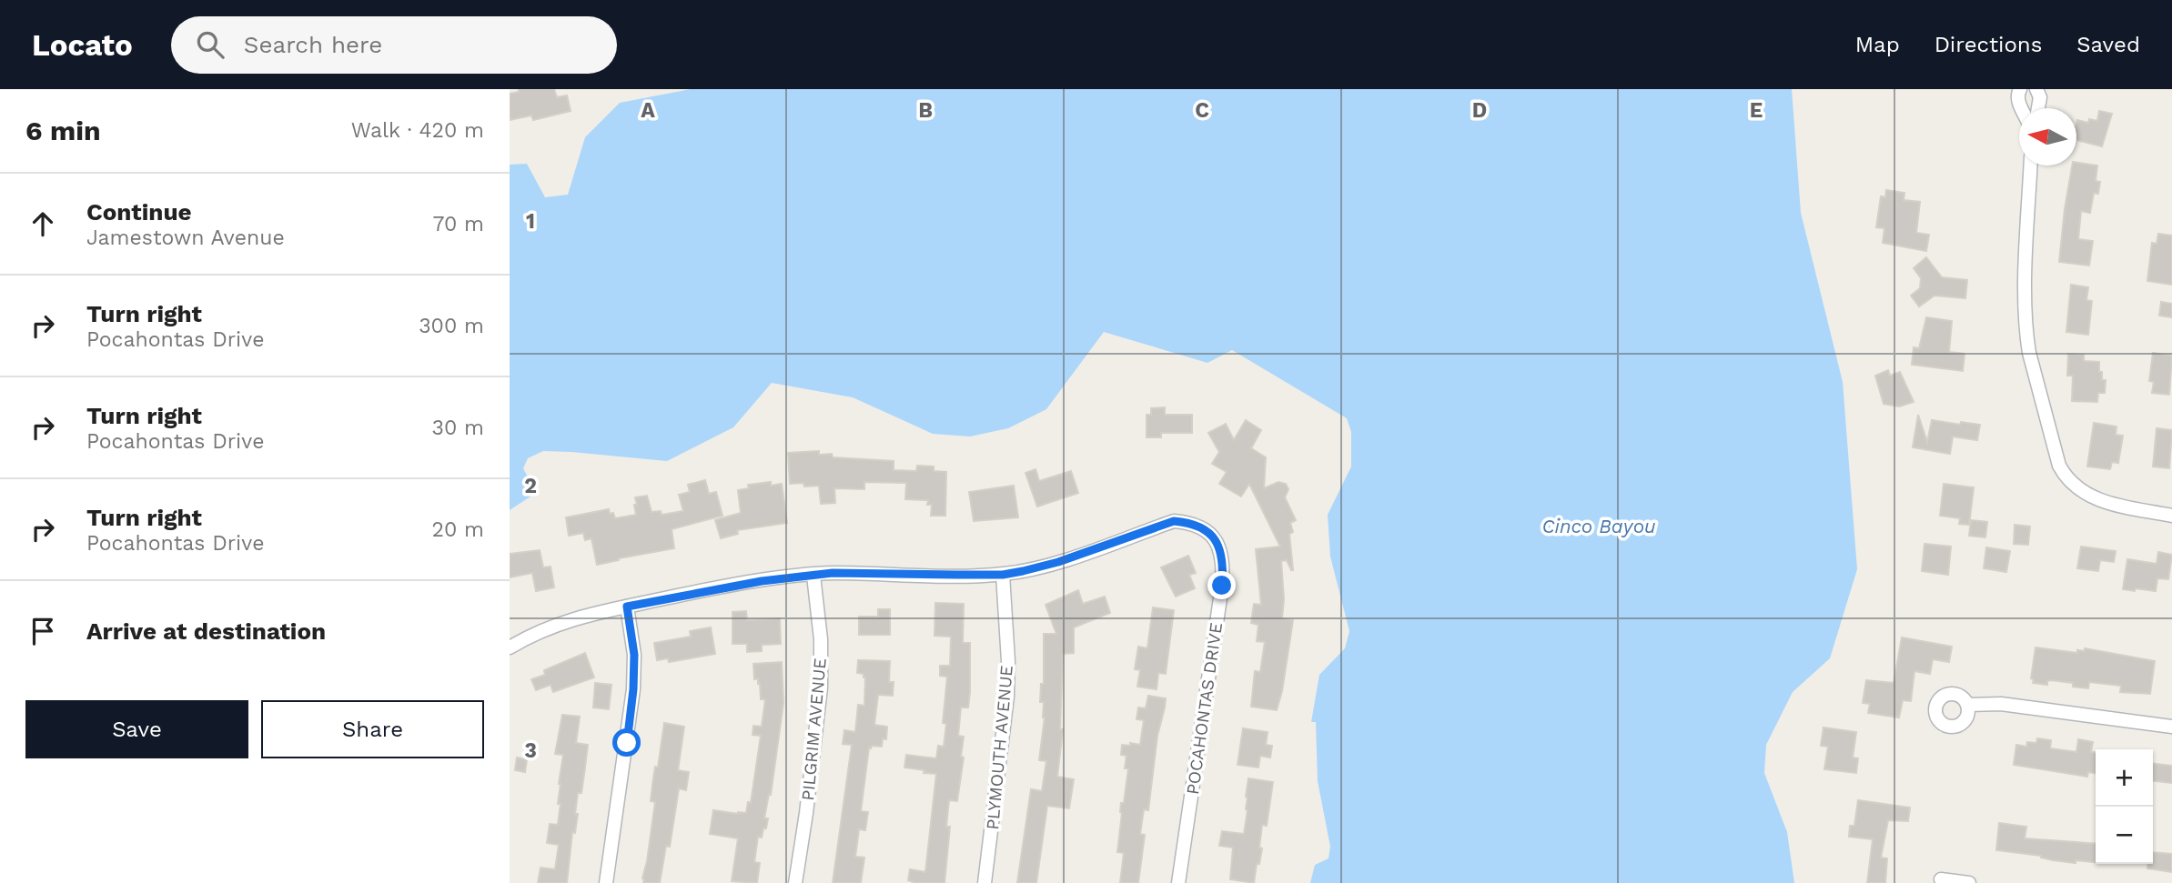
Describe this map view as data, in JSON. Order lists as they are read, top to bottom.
{
  "streets": {
    "street": ["POCAHONTAS DRIVE", "PILGRIM AVENUE", "PLYMOUTH AVENUE"]
  },
  "crossings": [
    ["POCAHONTAS DRIVE", "PILGRIM AVENUE"],
    ["POCAHONTAS DRIVE", "PLYMOUTH AVENUE"]
  ],
  "water": ["Cinco Bayou"],
  "north": "left",
  "page": {
    "header": "Locato",
    "search": "Search here",
    "nav": ["Map", "Directions", "Saved"],
    "heading": ["6 min", "Walk · 420 m"],
    "list": [
      ["Continue", "Jamestown Avenue", "70 m"],
      ["Turn right", "Pocahontas Drive", "300 m"],
      ["Turn right", "Pocahontas Drive", "30 m"],
      ["Turn right", "Pocahontas Drive", "20 m"],
      "Arrive at destination"
    ],
    "buttons": ["Save", "Share"],
    "map_buttons": ["+", "−"]
  },
  "grid": {
    "columns": [
      "A",
      "B",
      "C",
      "D",
      "E"
    ],
    "rows": ["1", "2", "3"]
  }
}
